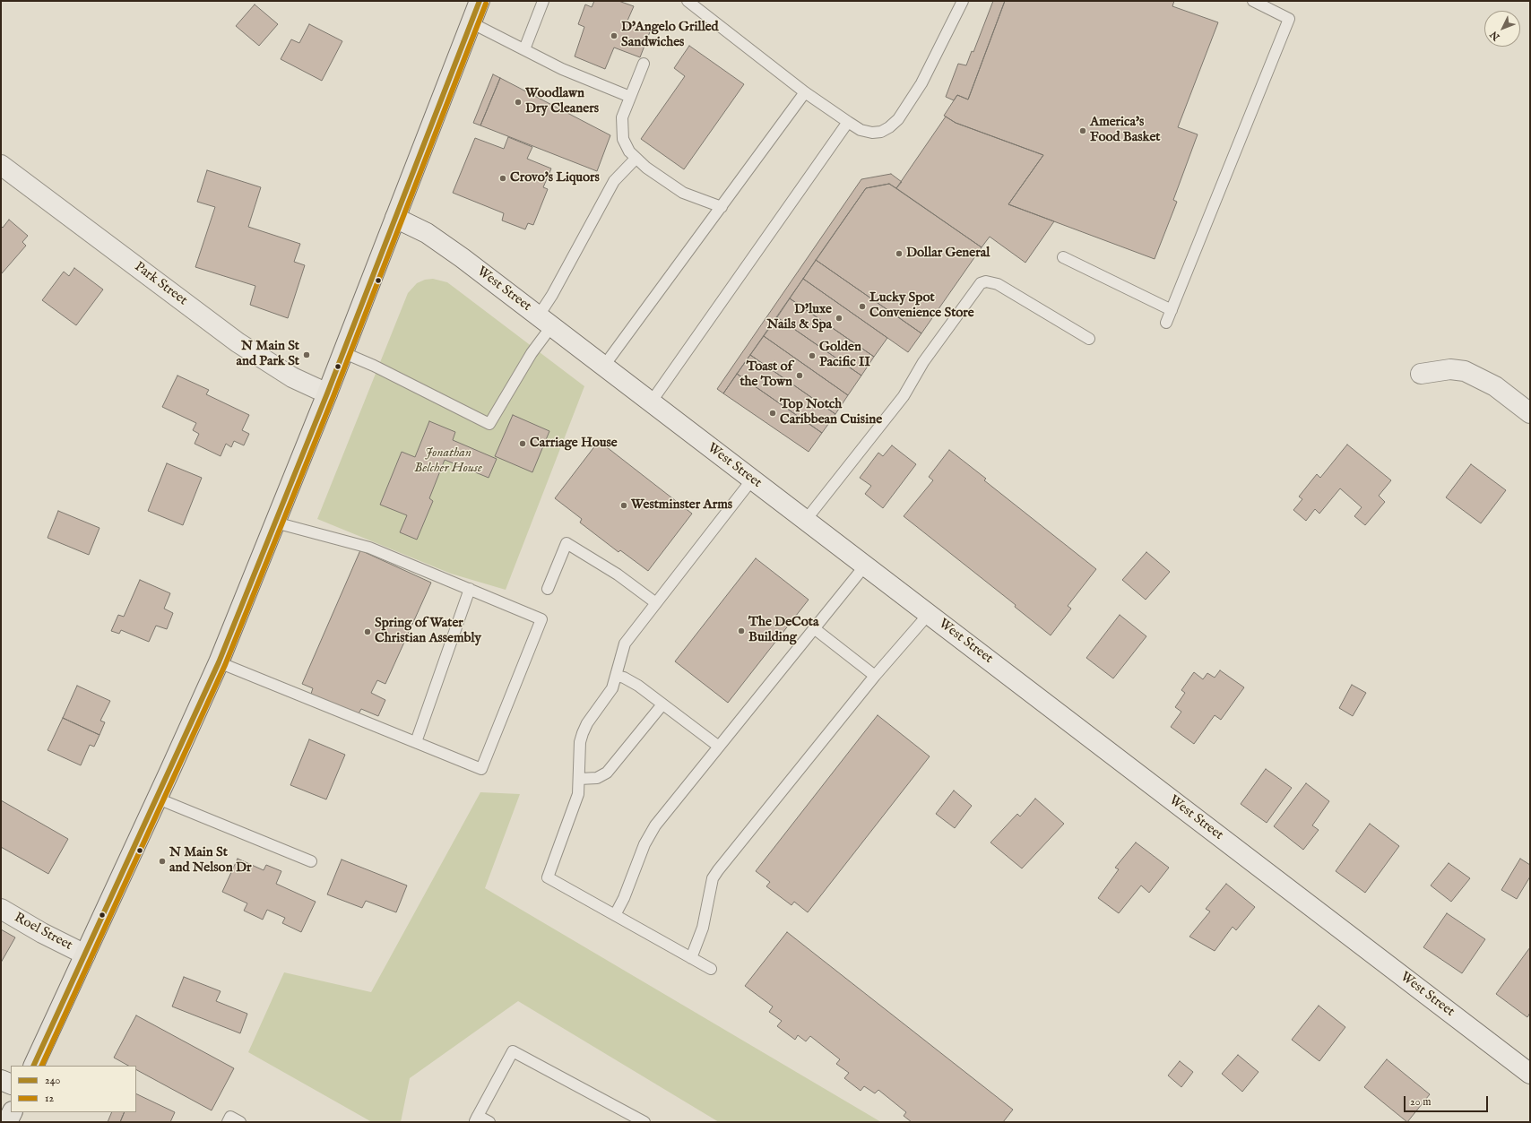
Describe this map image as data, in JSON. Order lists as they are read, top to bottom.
{
  "streets": {
    "main road": ["Park Street", "West Street", "Roel Street"]
  },
  "parks": ["Jonathan Belcher House"],
  "places": [
    "D'Angelo Grilled Sandwiches",
    "Woodlawn Dry Cleaners",
    "America's Food Basket",
    "Crovo's Liquors",
    "Dollar General",
    "Lucky Spot Convenience Store",
    "D'luxe Nails & Spa",
    "N Main St and Park St",
    "Golden Pacific II",
    "Toast of the Town",
    "Top Notch Caribbean Cuisine",
    "Carriage House",
    "Westminster Arms",
    "The DeCota Building",
    "Spring of Water Christian Assembly",
    "N Main St and Nelson Dr"
  ],
  "lines": ["transit line 240", "transit line 12"],
  "legend": ["240", "12"],
  "scale_bar": "20 m",
  "north": "bottom left"
}
